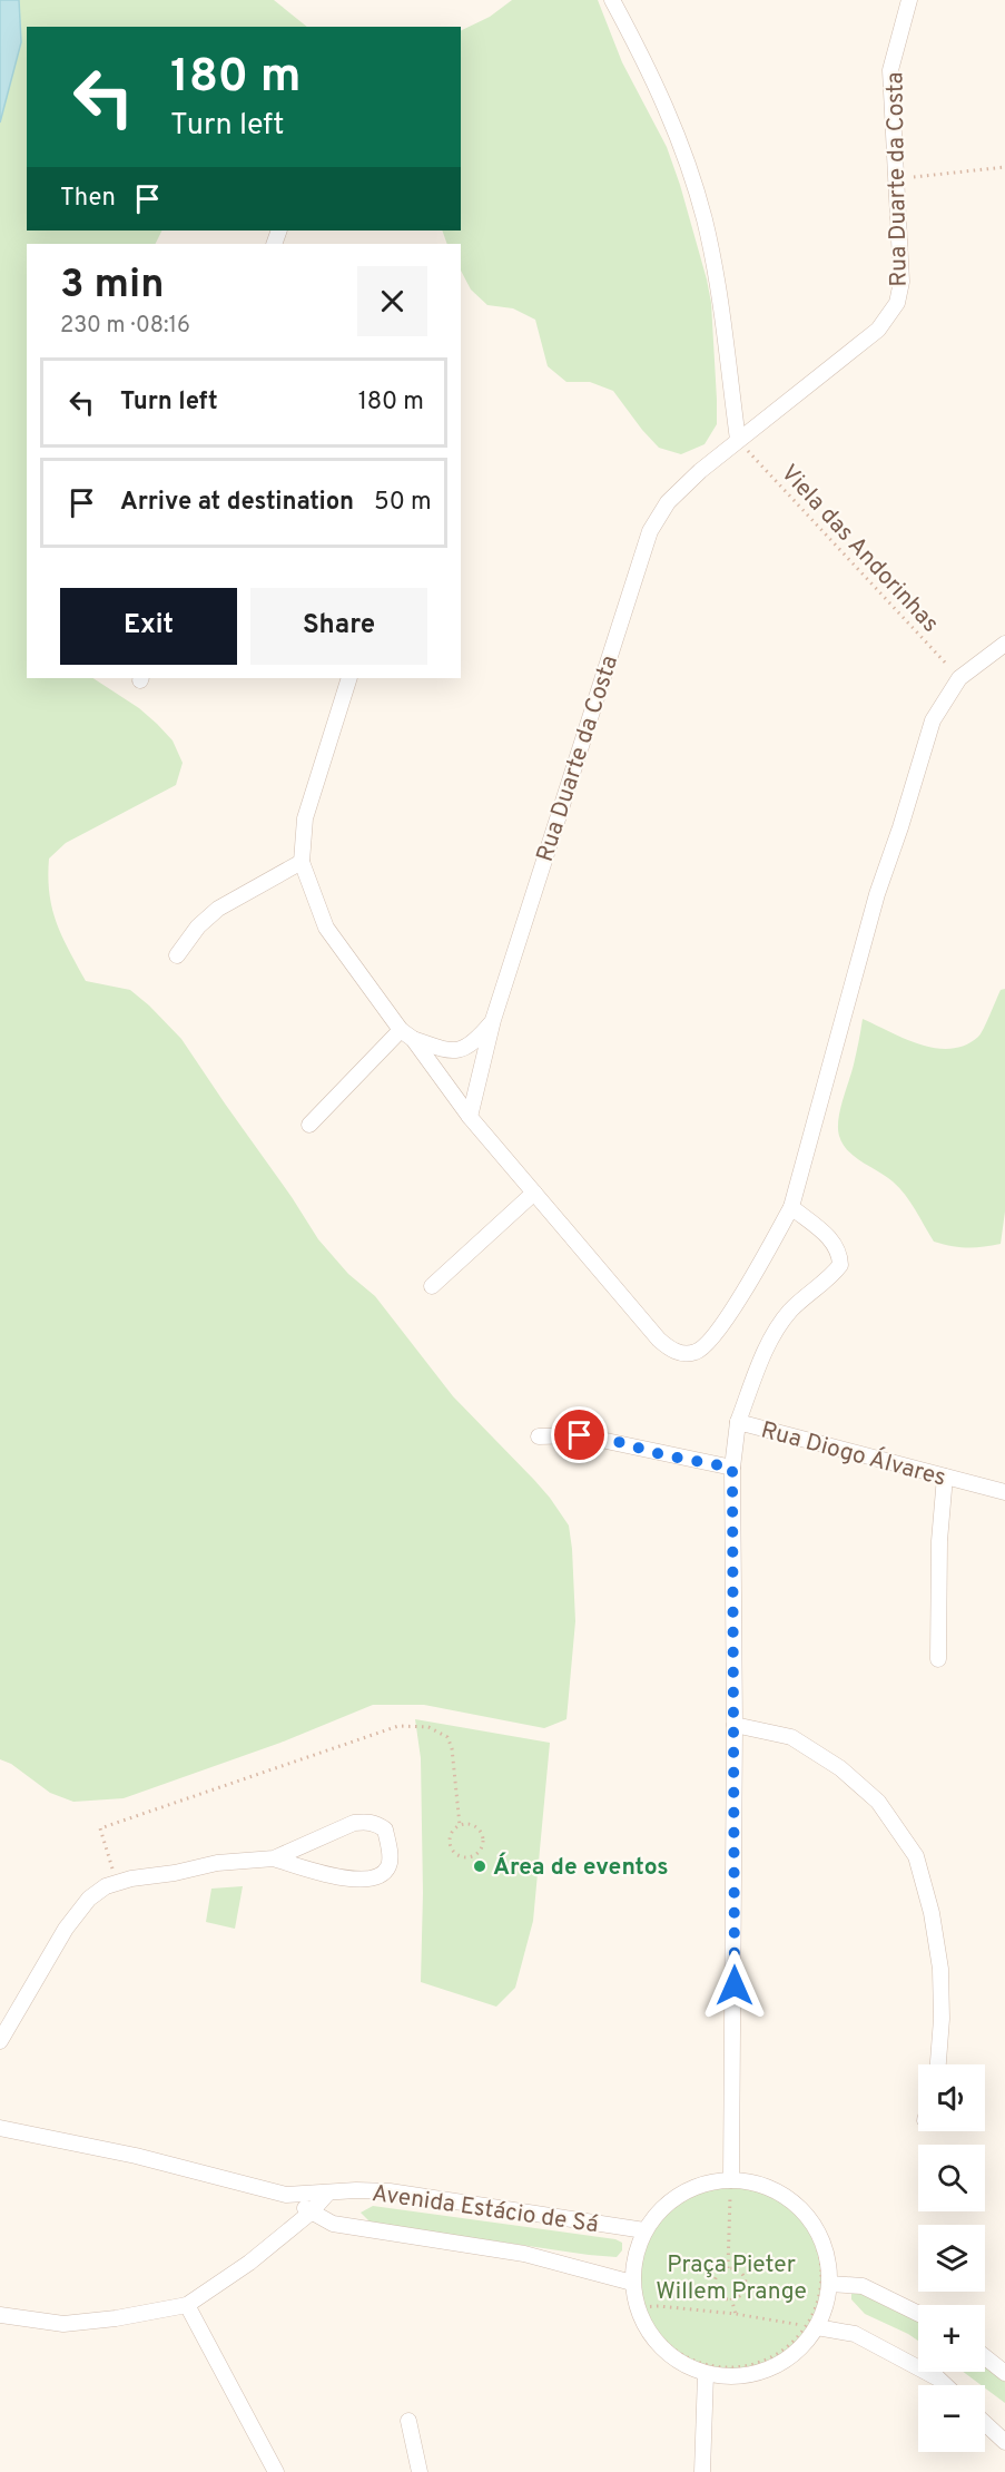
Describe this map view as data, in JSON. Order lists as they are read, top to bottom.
{
  "streets": {
    "street": ["Rua Duarte da Costa", "Rua Diogo Álvares", "Avenida Estácio de Sá"],
    "path": ["Viela das Andorinhas"]
  },
  "crossings": [
    ["Rua Duarte da Costa", "Viela das Andorinhas"]
  ],
  "parks": ["Praça Pieter Willem Prange"],
  "places": ["Área de eventos"],
  "page": {
    "turn": ["180 m", "Turn left"],
    "then": "Then",
    "heading": ["3 min", "230 m · 08:16"],
    "list": [
      {
        "name": "Turn left",
        "value": "180 m"
      },
      {
        "name": "Arrive at destination",
        "value": "50 m"
      }
    ],
    "buttons": ["Exit", "Share"],
    "map_buttons": ["+", "−"]
  }
}
